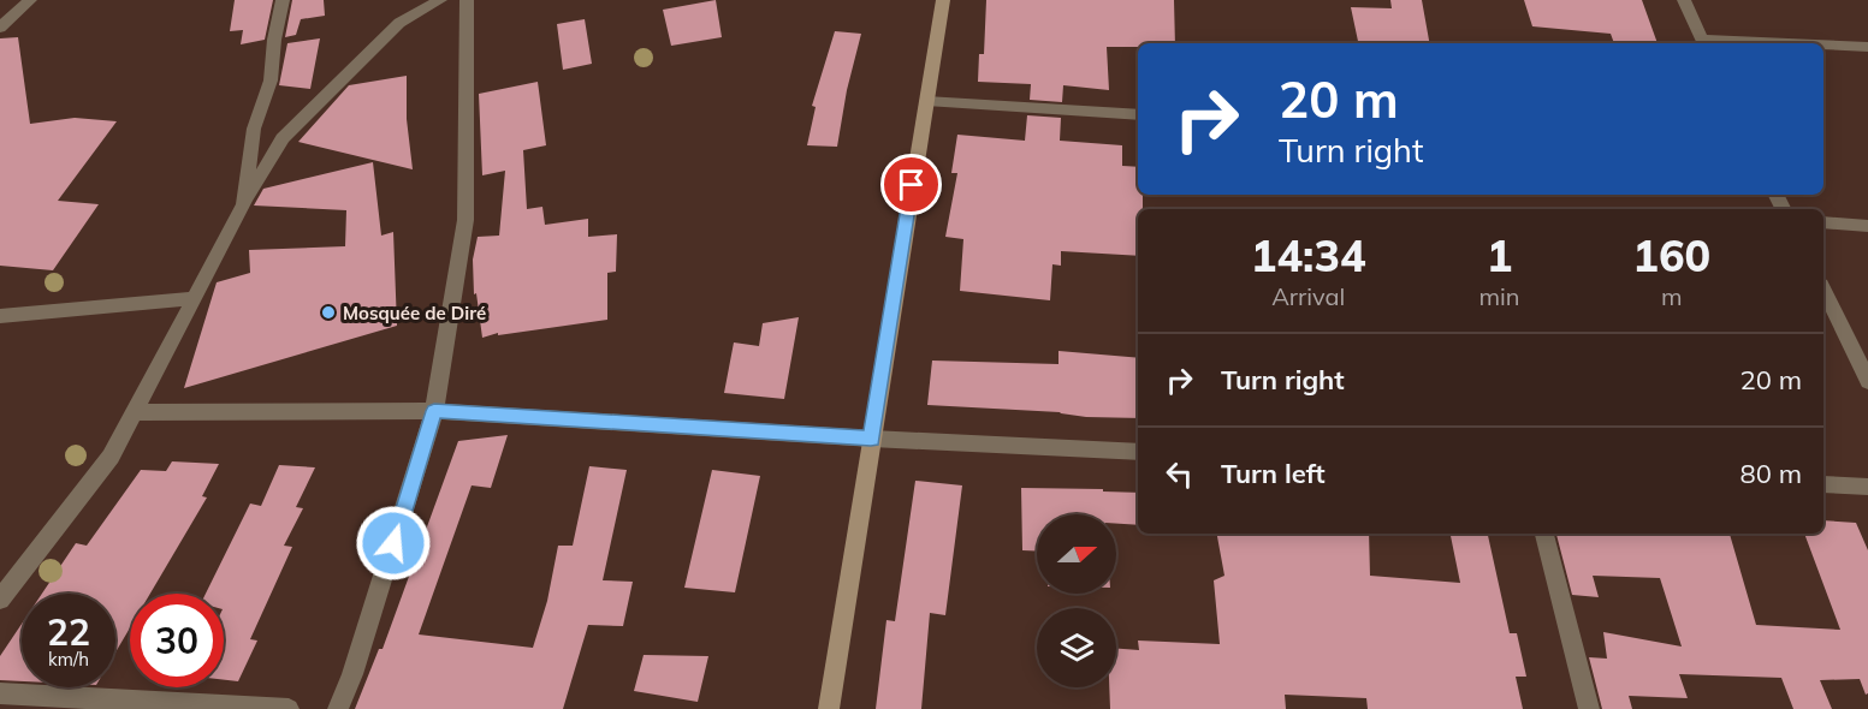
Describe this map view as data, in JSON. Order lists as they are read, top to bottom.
{
  "places": ["Mosquée de Diré"],
  "north": "right",
  "page": {
    "turn": ["20 m", "Turn right"],
    "eta": [
      "14:34",
      "Arrival",
      "1",
      "min",
      "160",
      "m"
    ],
    "list": [
      {
        "name": "Turn right",
        "value": "20 m"
      },
      {
        "name": "Turn left",
        "value": "80 m"
      }
    ],
    "speed": "22 km/h",
    "limit": "30"
  }
}
